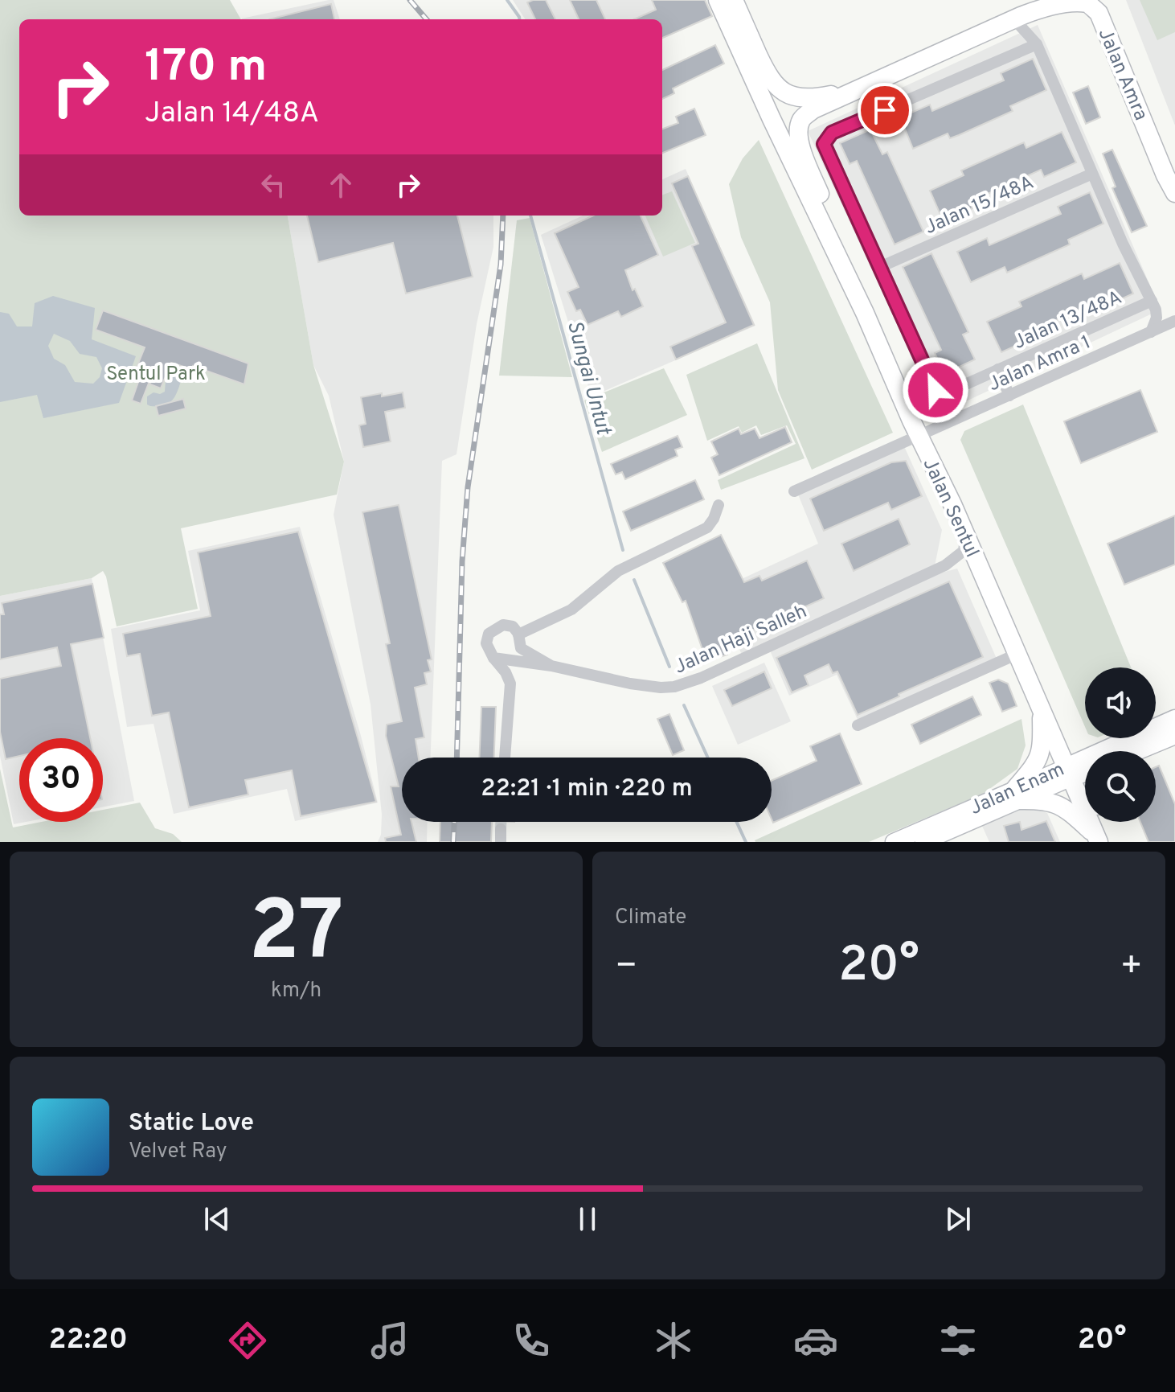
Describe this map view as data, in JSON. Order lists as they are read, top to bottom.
{
  "streets": {
    "main road": ["Jalan Amra", "Jalan Sentul", "Jalan Enam"],
    "street": [
      "Jalan 15/48A",
      "Jalan 13/48A",
      "Jalan Amra 1",
      "Jalan Haji Salleh"
    ]
  },
  "crossings": [
    ["Jalan 15/48A", "Jalan 13/48A"],
    ["Jalan Amra 1", "Jalan Sentul"],
    ["Jalan Sentul", "Jalan Haji Salleh"],
    ["Jalan Sentul", "Jalan Enam"]
  ],
  "water": ["Sungai Untut"],
  "parks": ["Sentul Park"],
  "page": {
    "turn": ["170 m", "Jalan 14/48A"],
    "limit": "30",
    "trip": "22:21 · 1 min · 220 m",
    "tile": [
      ["27", "km/h"],
      "Climate"
    ],
    "heat": ["−", "20°", "+"],
    "song": ["Static Love", "Velvet Ray"],
    "tabs": ["22:20", "20°"]
  }
}
